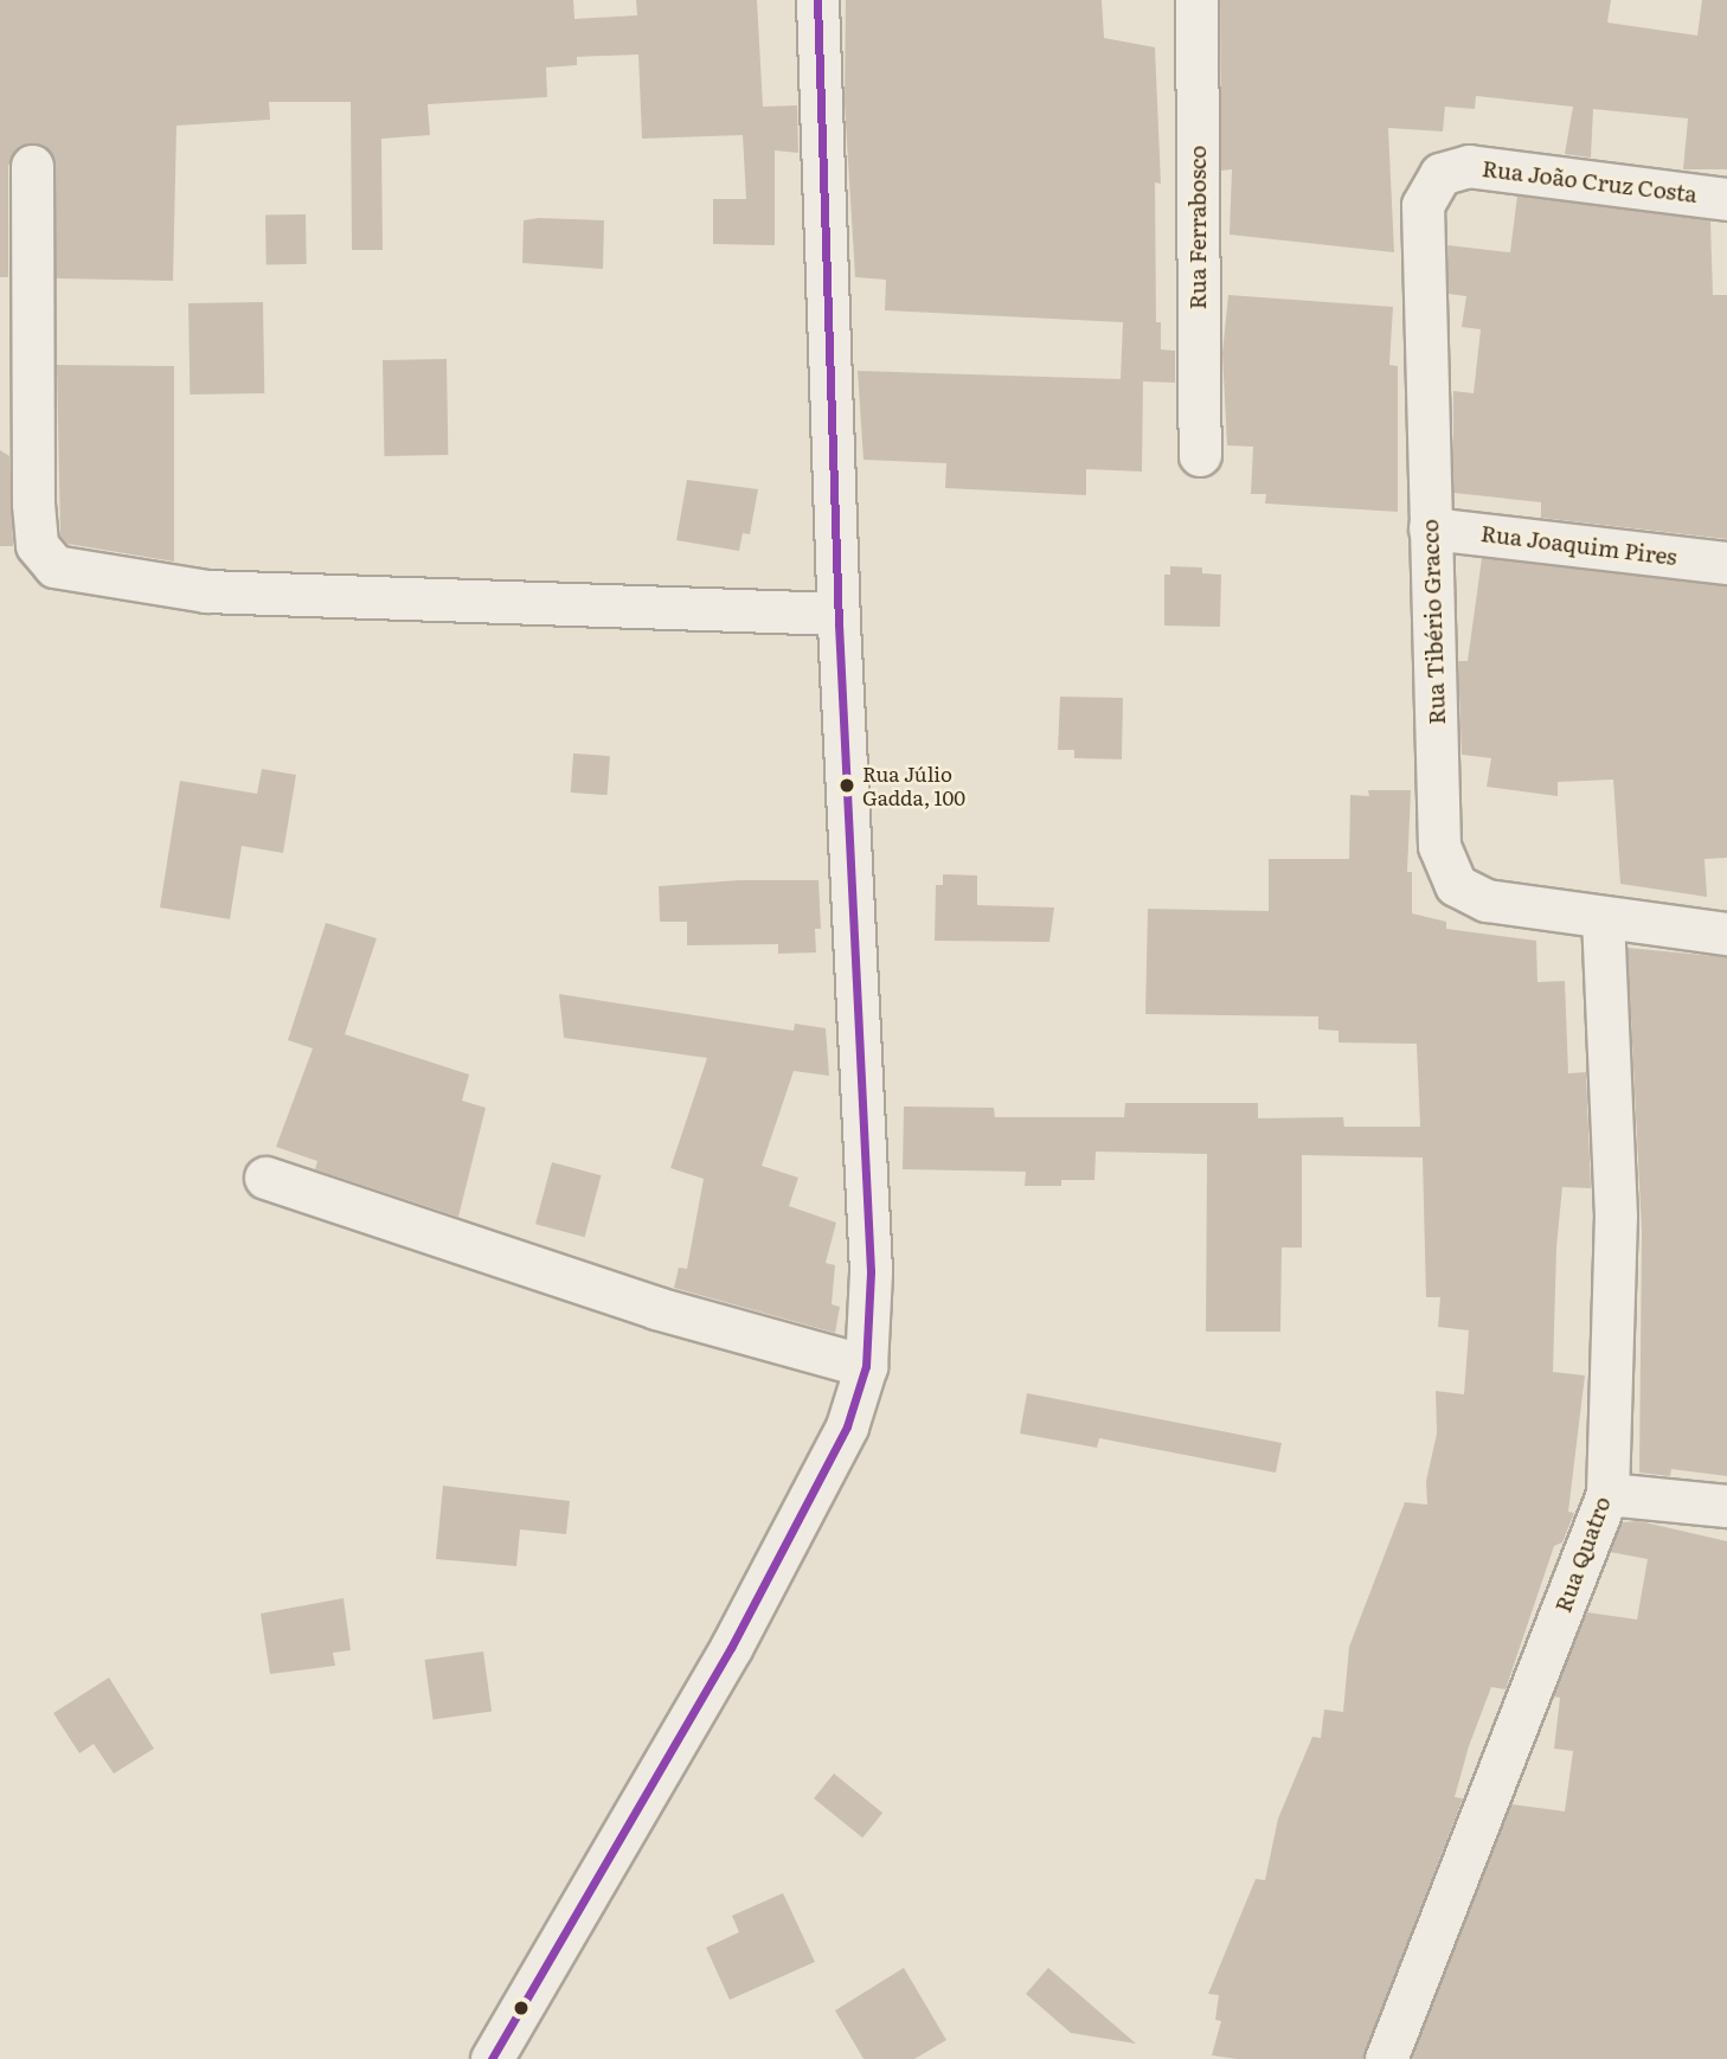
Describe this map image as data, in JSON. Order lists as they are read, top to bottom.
{
  "streets": {
    "street": [
      "Rua João Cruz Costa",
      "Rua Ferrabosco",
      "Rua Joaquim Pires",
      "Rua Tibério Gracco",
      "Rua Quatro"
    ]
  },
  "crossings": [
    ["Rua João Cruz Costa", "Rua Tibério Gracco"],
    ["Rua Joaquim Pires", "Rua Tibério Gracco"],
    ["Rua Tibério Gracco", "Rua Quatro"]
  ],
  "places": ["Rua Júlio Gadda, 100"]
}
